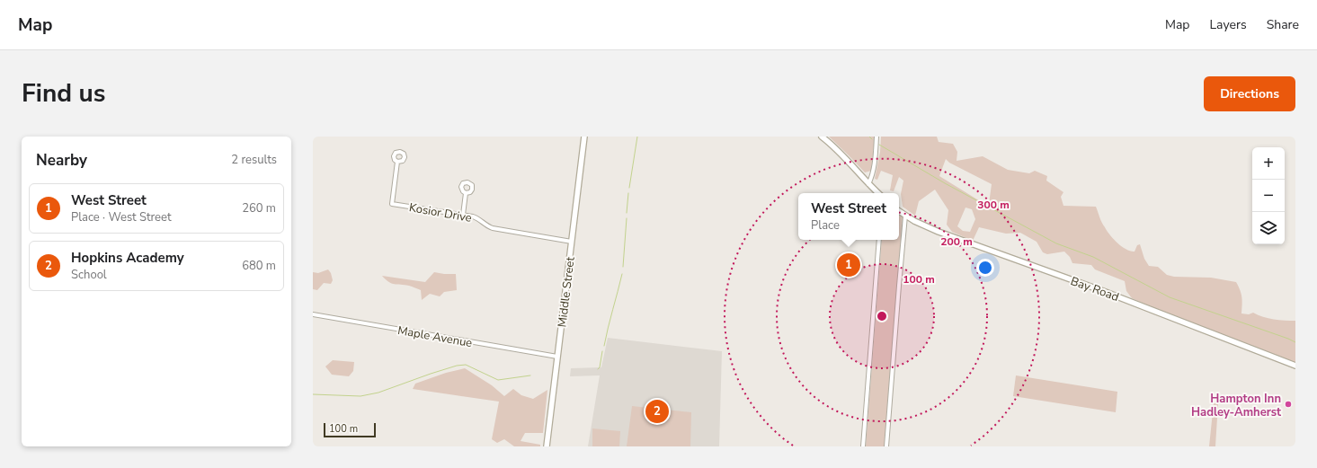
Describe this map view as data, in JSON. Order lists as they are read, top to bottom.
{
  "streets": {
    "main road": ["Bay Road", "Middle Street"],
    "street": ["Kosior Drive", "Maple Avenue"]
  },
  "crossings": [
    ["Kosior Drive", "Middle Street"],
    ["Middle Street", "Maple Avenue"]
  ],
  "places": ["Hampton Inn Hadley-Amherst"],
  "scale_bar": "100 m",
  "page": {
    "header": "Map",
    "nav": ["Map", "Layers", "Share"],
    "title": "Find us",
    "buttons": "Directions",
    "heading": ["Nearby", "2 results"],
    "map_buttons": ["+", "−"],
    "list": [
      {
        "mark": "1",
        "name": "West Street",
        "note": "Place · West Street",
        "value": "260 m"
      },
      {
        "mark": "2",
        "name": "Hopkins Academy",
        "note": "School",
        "value": "680 m"
      }
    ],
    "popup": ["West Street", "Place"],
    "pins": ["1", "2"],
    "scale": "100 m"
  },
  "rings": ["300 m", "200 m", "100 m"]
}
